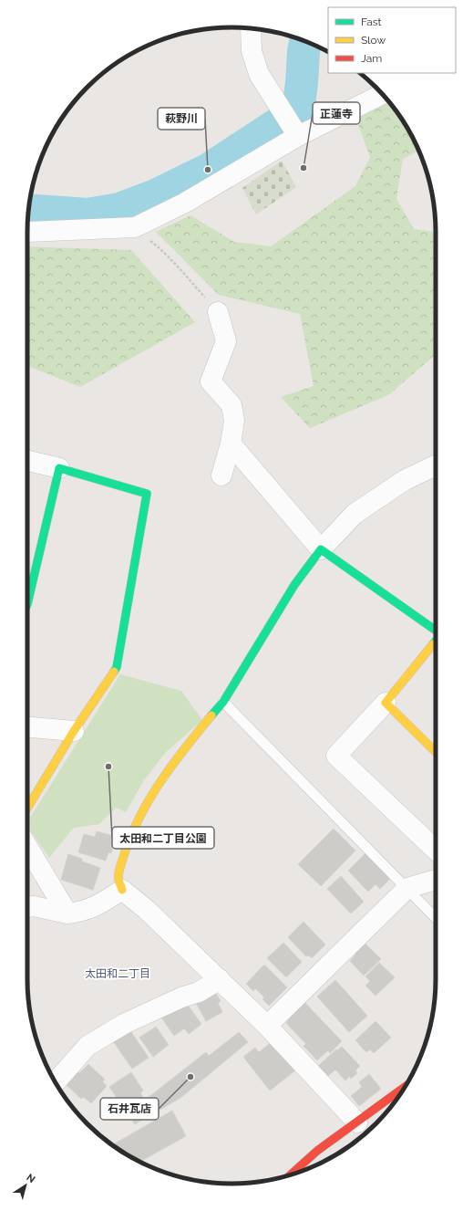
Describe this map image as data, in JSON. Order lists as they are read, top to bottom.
{
  "districts": ["太田和二丁目"],
  "places": [
    "正蓮寺",
    "萩野川",
    "太田和二丁目公園",
    "石井瓦店"
  ],
  "legend": ["Fast", "Slow", "Jam"],
  "north": "top right"
}
